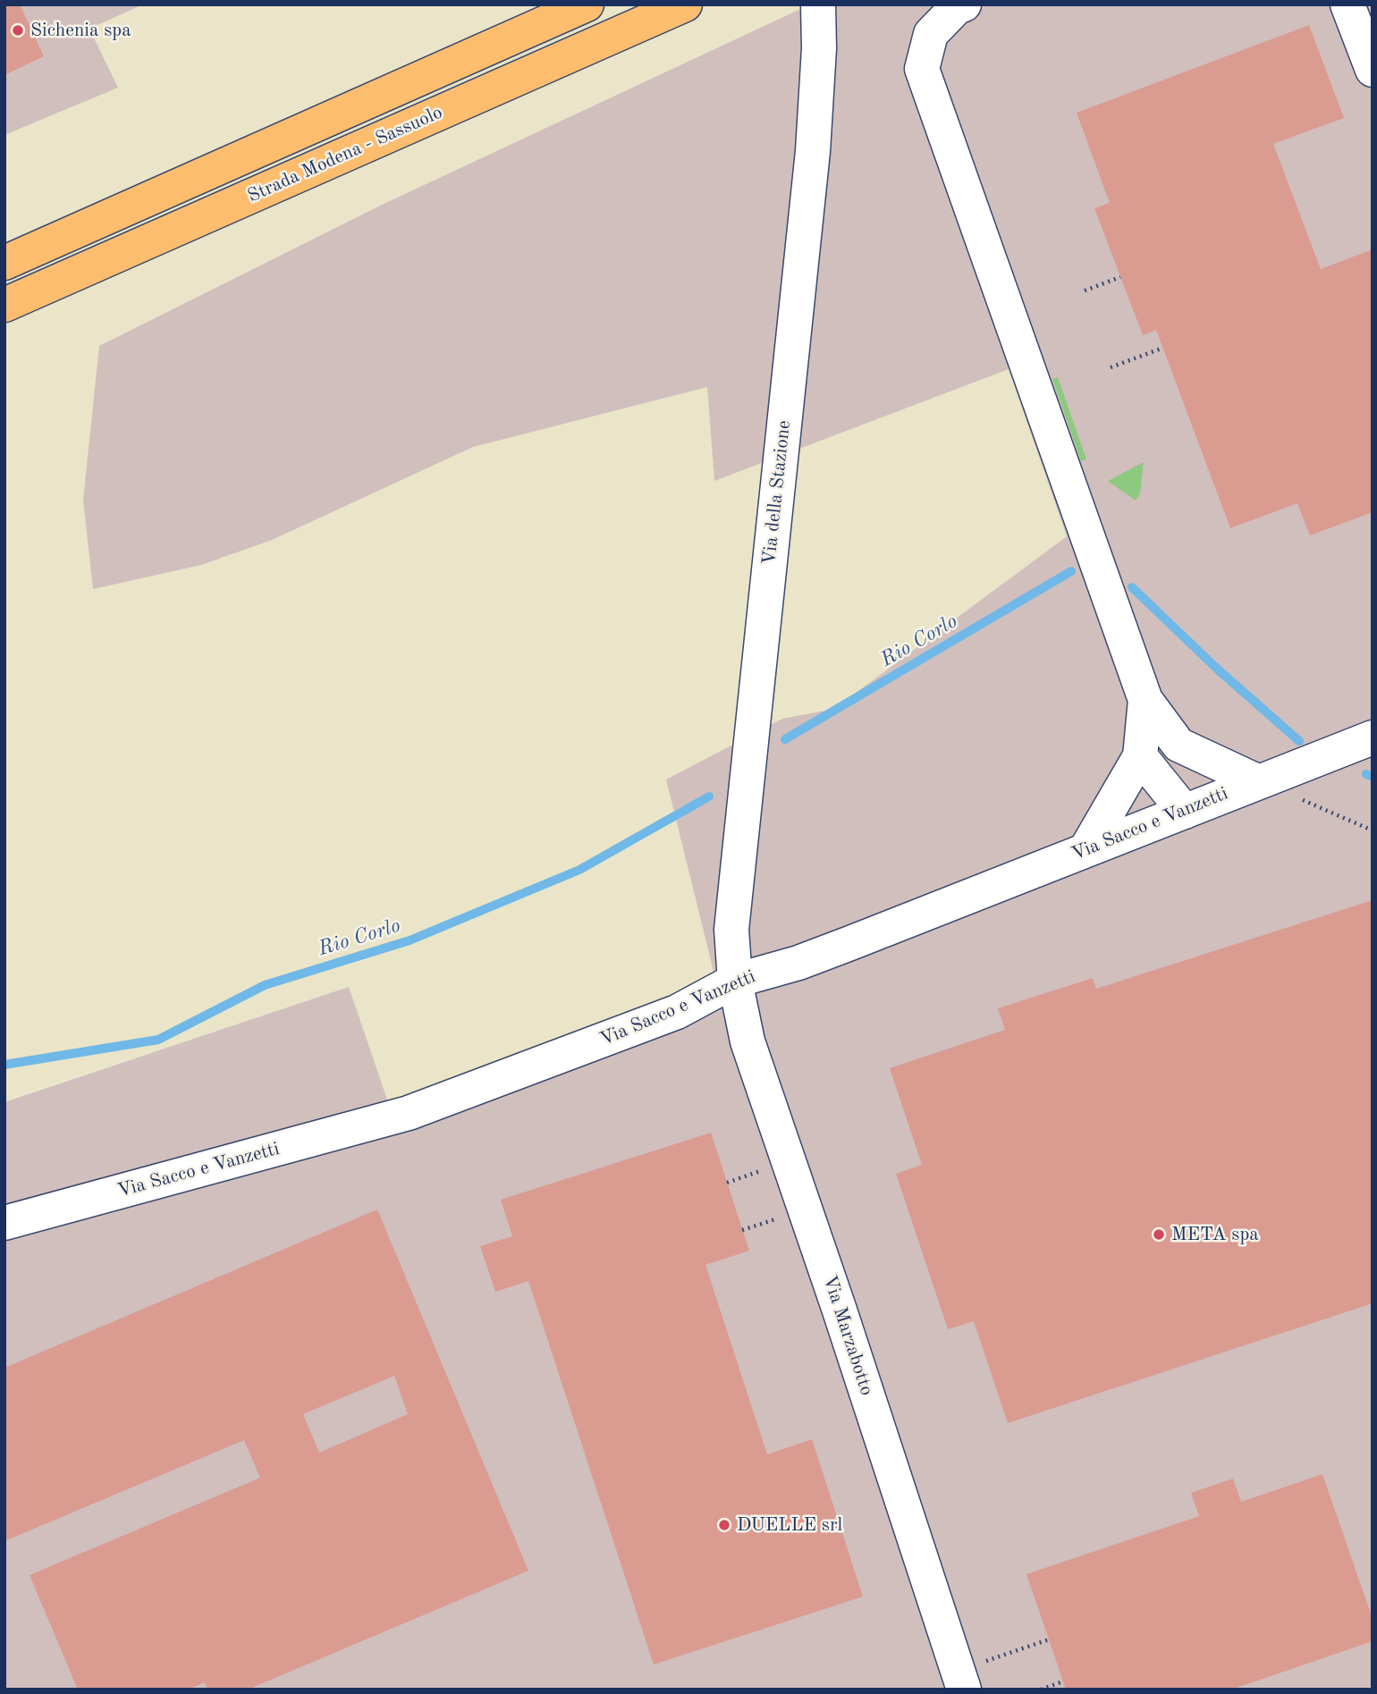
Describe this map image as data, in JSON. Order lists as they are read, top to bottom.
{
  "streets": {
    "highway": ["Strada Modena - Sassuolo"],
    "street": ["Via della Stazione", "Via Sacco e Vanzetti", "Via Marzabotto"]
  },
  "crossings": [
    ["Via della Stazione", "Via Sacco e Vanzetti"],
    ["Via della Stazione", "Via Marzabotto"],
    ["Via Sacco e Vanzetti", "Via Marzabotto"]
  ],
  "water": ["Rio Corlo"],
  "places": ["Sichenia spa", "META spa", "DUELLE srl"]
}
